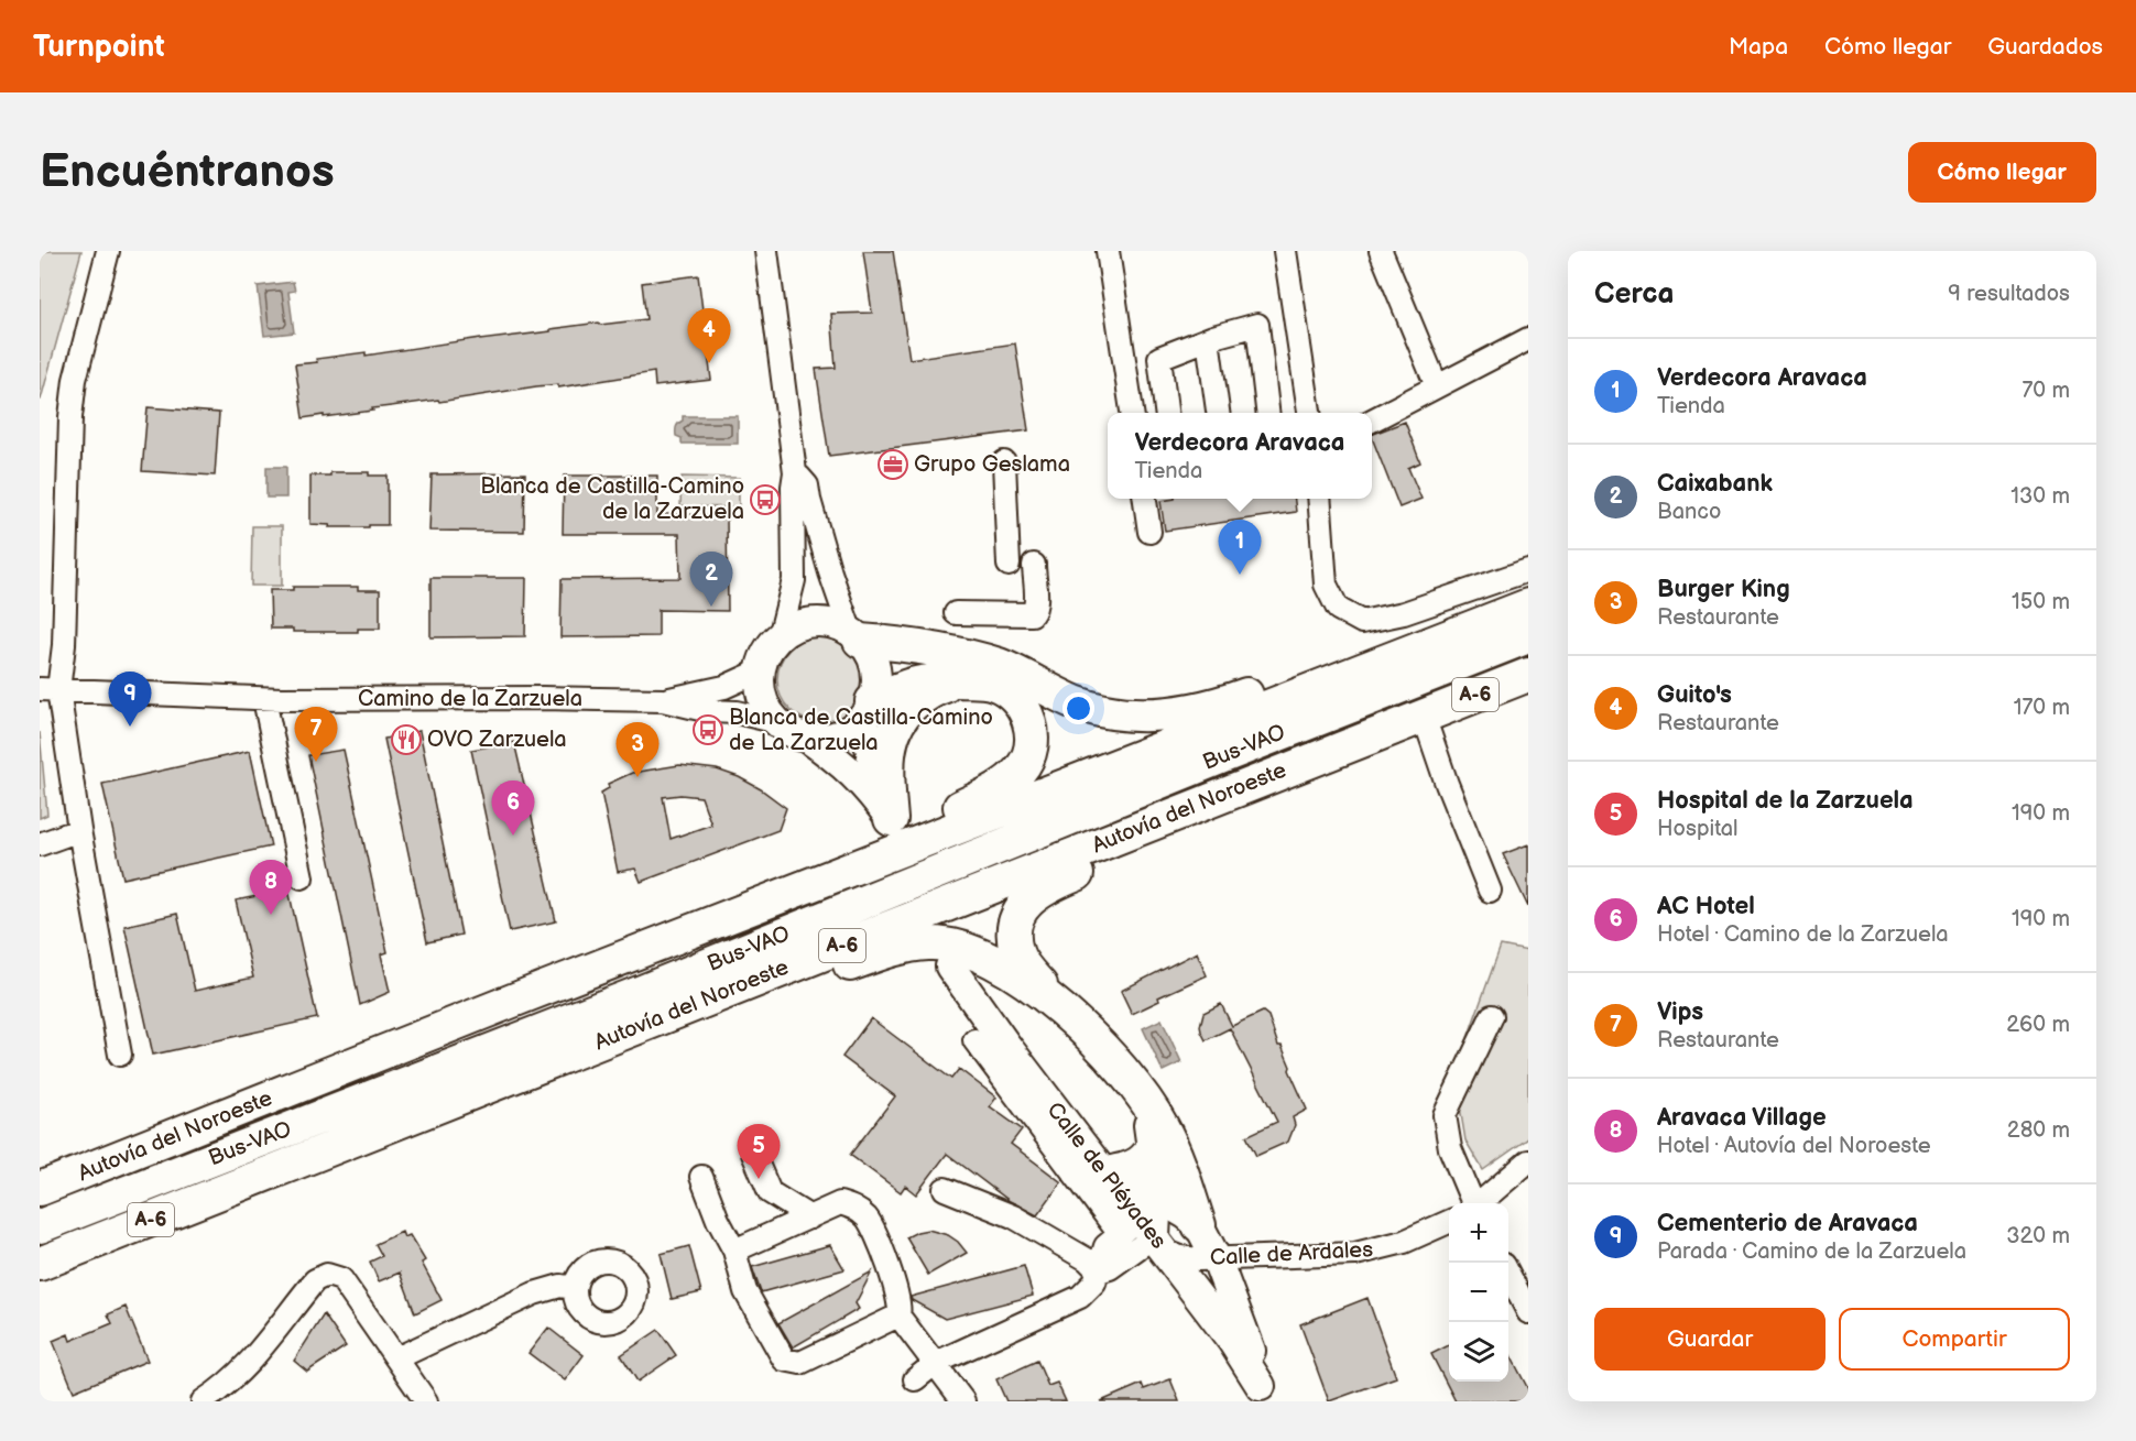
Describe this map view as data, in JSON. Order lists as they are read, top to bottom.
{
  "streets": {
    "highway": ["A-6", "Bus-VAO", "Autovía del Noroeste"],
    "main road": ["Calle de Pléyades"],
    "street": ["Camino de la Zarzuela", "Calle de Ardales"]
  },
  "crossings": [
    ["Calle de Pléyades", "Calle de Ardales"]
  ],
  "places": {
    "office": ["Grupo Geslama"],
    "bus stop": ["Blanca de Castilla-Camino de la Zarzuela", "Blanca de Castilla-Camino de La Zarzuela"],
    "restaurant": ["OVO Zarzuela"]
  },
  "page": {
    "header": "Turnpoint",
    "nav": ["Mapa", "Cómo llegar", "Guardados"],
    "buttons": [
      "Cómo llegar",
      ["Guardar", "Compartir"]
    ],
    "title": "Encuéntranos",
    "heading": ["Cerca", "9 resultados"],
    "pins": [
      "4",
      "1",
      "2",
      "9",
      "7",
      "3",
      "6",
      "8",
      "5"
    ],
    "list": [
      {
        "mark": "1",
        "name": "Verdecora Aravaca",
        "note": "Tienda",
        "value": "70 m"
      },
      {
        "mark": "2",
        "name": "Caixabank",
        "note": "Banco",
        "value": "130 m"
      },
      {
        "mark": "3",
        "name": "Burger King",
        "note": "Restaurante",
        "value": "150 m"
      },
      {
        "mark": "4",
        "name": "Guito's",
        "note": "Restaurante",
        "value": "170 m"
      },
      {
        "mark": "5",
        "name": "Hospital de la Zarzuela",
        "note": "Hospital",
        "value": "190 m"
      },
      {
        "mark": "6",
        "name": "AC Hotel",
        "note": "Hotel · Camino de la Zarzuela",
        "value": "190 m"
      },
      {
        "mark": "7",
        "name": "Vips",
        "note": "Restaurante",
        "value": "260 m"
      },
      {
        "mark": "8",
        "name": "Aravaca Village",
        "note": "Hotel · Autovía del Noroeste",
        "value": "280 m"
      },
      {
        "mark": "9",
        "name": "Cementerio de Aravaca",
        "note": "Parada · Camino de la Zarzuela",
        "value": "320 m"
      }
    ],
    "popup": ["Verdecora Aravaca", "Tienda"],
    "map_buttons": ["+", "−"]
  }
}
